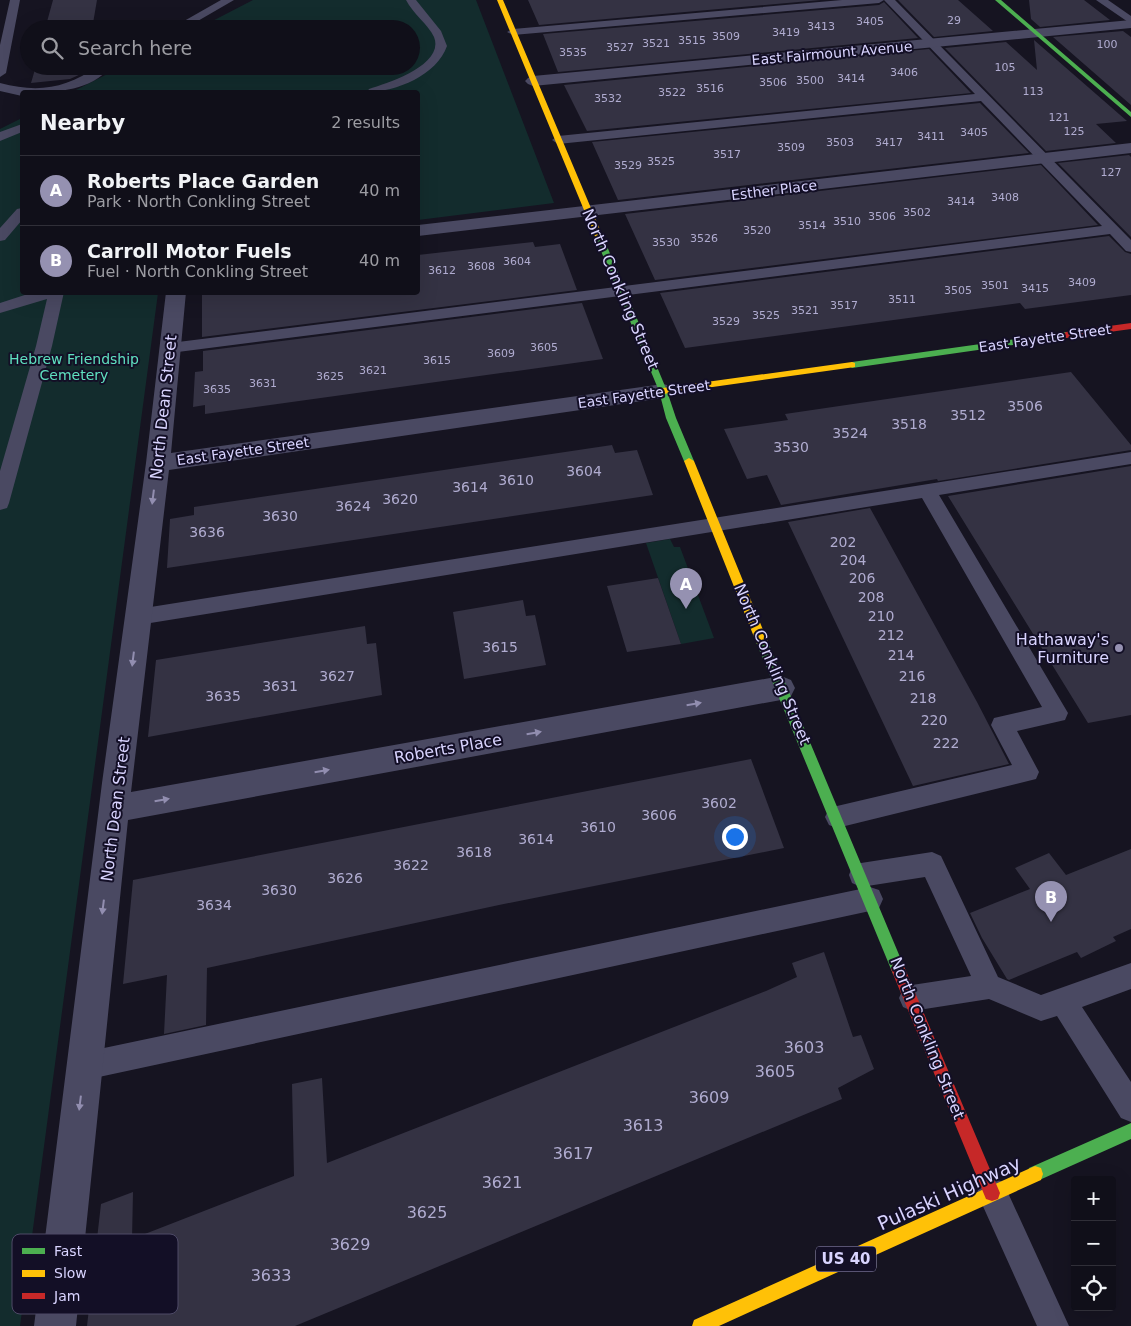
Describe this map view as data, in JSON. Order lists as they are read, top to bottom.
{
  "streets": {
    "street": [
      "East Fairmount Avenue",
      "Esther Place",
      "North Conkling Street",
      "East Fayette Street",
      "North Dean Street",
      "Roberts Place",
      "Pulaski Highway",
      "US 40"
    ]
  },
  "crossings": [
    ["East Fairmount Avenue", "North Conkling Street"],
    ["Esther Place", "North Conkling Street"],
    ["North Conkling Street", "East Fayette Street"],
    ["North Conkling Street", "Roberts Place"],
    ["North Conkling Street", "Pulaski Highway"],
    ["East Fayette Street", "North Dean Street"],
    ["North Dean Street", "Roberts Place"]
  ],
  "one_way": ["North Dean Street", "Roberts Place"],
  "parks": ["Hebrew Friendship Cemetery"],
  "places": ["Hathaway's Furniture"],
  "house_numbers": [
    "29",
    "3405",
    "3413",
    "3419",
    "3509",
    "3515",
    "3521",
    "100",
    "3527",
    "3535",
    "105",
    "3406",
    "3414",
    "3500",
    "3506",
    "3516",
    "113",
    "3522",
    "3532",
    "121",
    "125",
    "3405",
    "3411",
    "3503",
    "3417",
    "3509",
    "3517",
    "3525",
    "3529",
    "127",
    "3408",
    "3414",
    "3502",
    "3506",
    "3510",
    "3514",
    "3520",
    "3526",
    "3530",
    "3604",
    "3608",
    "3612",
    "3409",
    "3501",
    "3415",
    "3505",
    "3511",
    "3517",
    "3521",
    "3525",
    "3529",
    "3605",
    "3609",
    "3615",
    "3621",
    "3625",
    "3631",
    "3635",
    "3506",
    "3512",
    "3518",
    "3524",
    "3530",
    "3604",
    "3610",
    "3614",
    "3620",
    "3624",
    "3630",
    "3636",
    "202",
    "204",
    "206",
    "208",
    "210",
    "212",
    "3615",
    "214",
    "3627",
    "216",
    "3631",
    "3635",
    "218",
    "220",
    "222",
    "3602",
    "3606",
    "3610",
    "3614",
    "3618",
    "3622",
    "3626",
    "3630",
    "3634",
    "3603",
    "3605",
    "3609",
    "3613",
    "3617",
    "3621",
    "3625",
    "3629",
    "3633"
  ],
  "legend": ["Fast", "Slow", "Jam"],
  "page": {
    "search": "Search here",
    "heading": ["Nearby", "2 results"],
    "list": [
      {
        "mark": "A",
        "name": "Roberts Place Garden",
        "note": "Park · North Conkling Street",
        "value": "40 m"
      },
      {
        "mark": "B",
        "name": "Carroll Motor Fuels",
        "note": "Fuel · North Conkling Street",
        "value": "40 m"
      }
    ],
    "pins": ["A", "B"],
    "map_buttons": ["+", "−"]
  }
}
